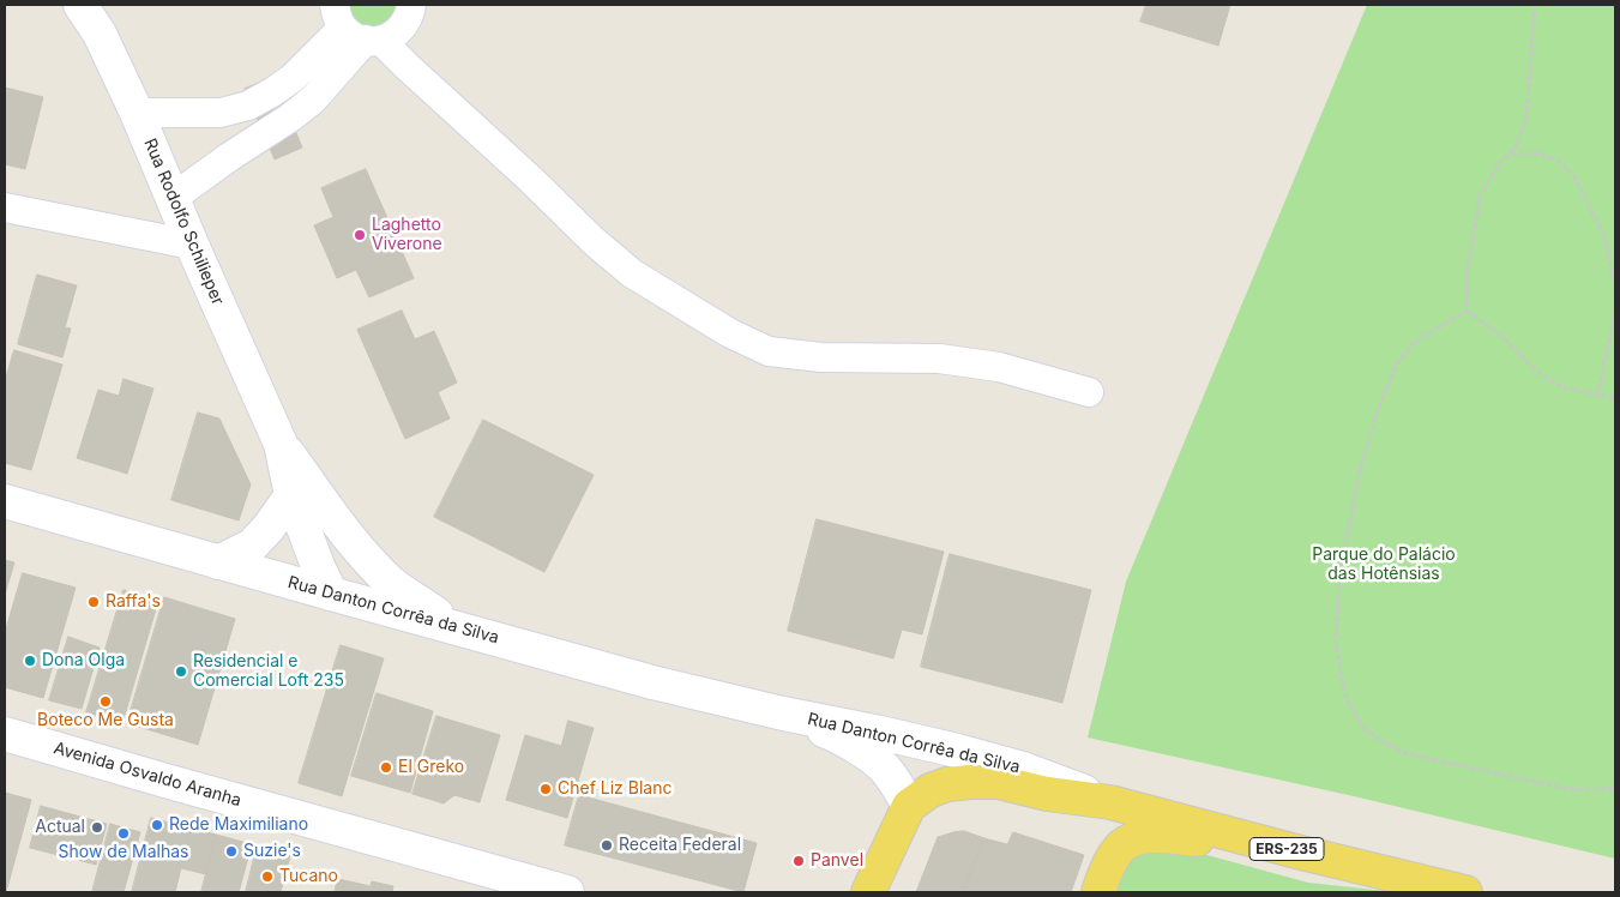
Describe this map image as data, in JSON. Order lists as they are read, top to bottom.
{
  "streets": {
    "main road": [
      "Rua Rodolfo Schilieper",
      "Rua Danton Corrêa da Silva",
      "Avenida Osvaldo Aranha",
      "ERS-235"
    ]
  },
  "crossings": [
    ["Rua Rodolfo Schilieper", "Rua Danton Corrêa da Silva"],
    ["Rua Danton Corrêa da Silva", "ERS-235"]
  ],
  "parks": ["Parque do Palácio das Hotênsias"],
  "places": [
    "Laghetto Viverone",
    "Raffa's",
    "Dona Olga",
    "Residencial e Comercial Loft 235",
    "Boteco Me Gusta",
    "El Greko",
    "Chef Liz Blanc",
    "Rede Maximiliano",
    "Actual",
    "Show de Malhas",
    "Receita Federal",
    "Suzie's",
    "Panvel",
    "Tucano"
  ]
}
